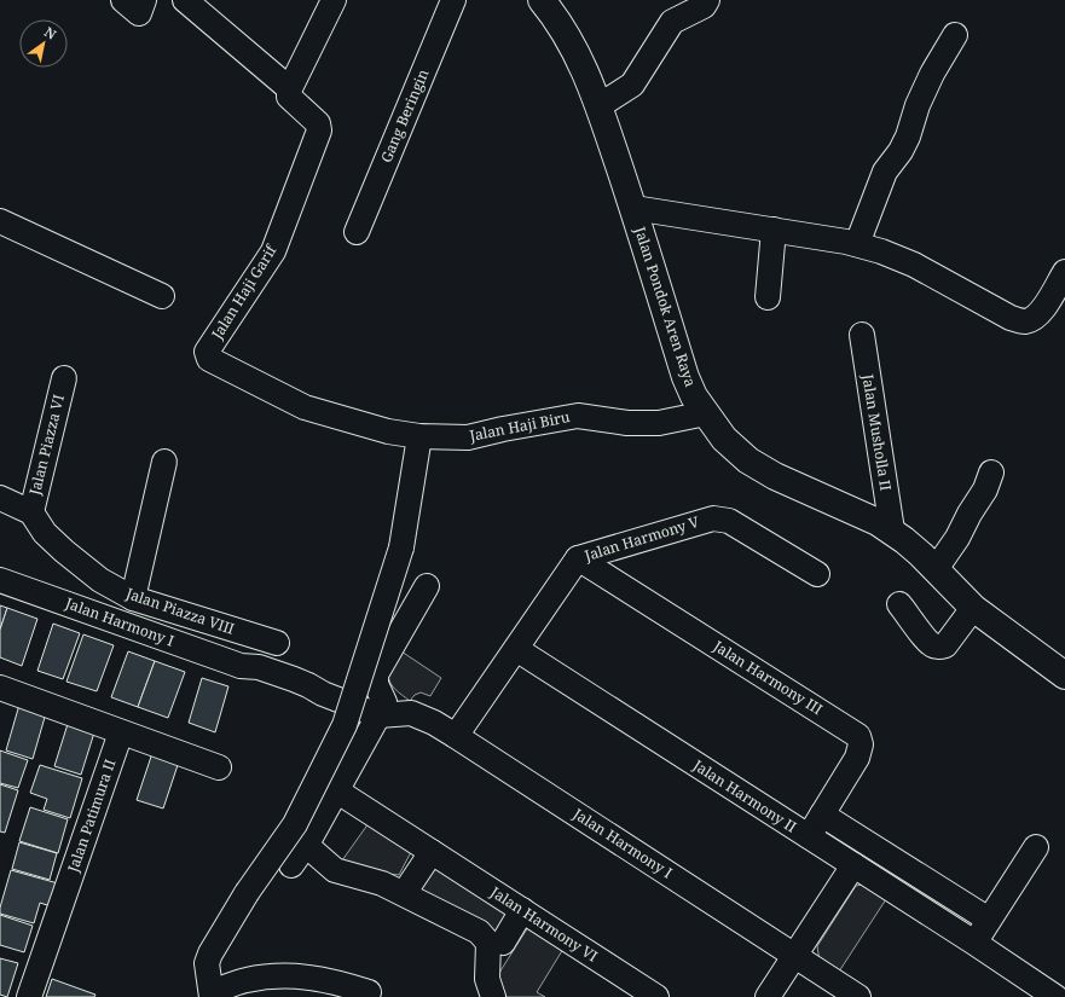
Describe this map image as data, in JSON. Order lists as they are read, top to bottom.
{
  "streets": {
    "main road": ["Jalan Pondok Aren Raya"],
    "street": [
      "Gang Beringin",
      "Jalan Haji Garif",
      "Jalan Haji Biru",
      "Jalan Musholla II",
      "Jalan Piazza VI",
      "Jalan Harmony V",
      "Jalan Piazza VIII",
      "Jalan Harmony I",
      "Jalan Harmony III",
      "Jalan Harmony II",
      "Jalan Patimura II",
      "Jalan Harmony VI"
    ]
  },
  "crossings": [
    ["Jalan Haji Garif", "Jalan Haji Biru"],
    ["Jalan Pondok Aren Raya", "Jalan Haji Biru"],
    ["Jalan Pondok Aren Raya", "Jalan Musholla II"],
    ["Jalan Piazza VI", "Jalan Piazza VIII"],
    ["Jalan Harmony V", "Jalan Harmony I"],
    ["Jalan Harmony V", "Jalan Harmony III"],
    ["Jalan Harmony V", "Jalan Harmony II"],
    ["Jalan Harmony III", "Jalan Harmony II"]
  ],
  "north": "top right"
}
